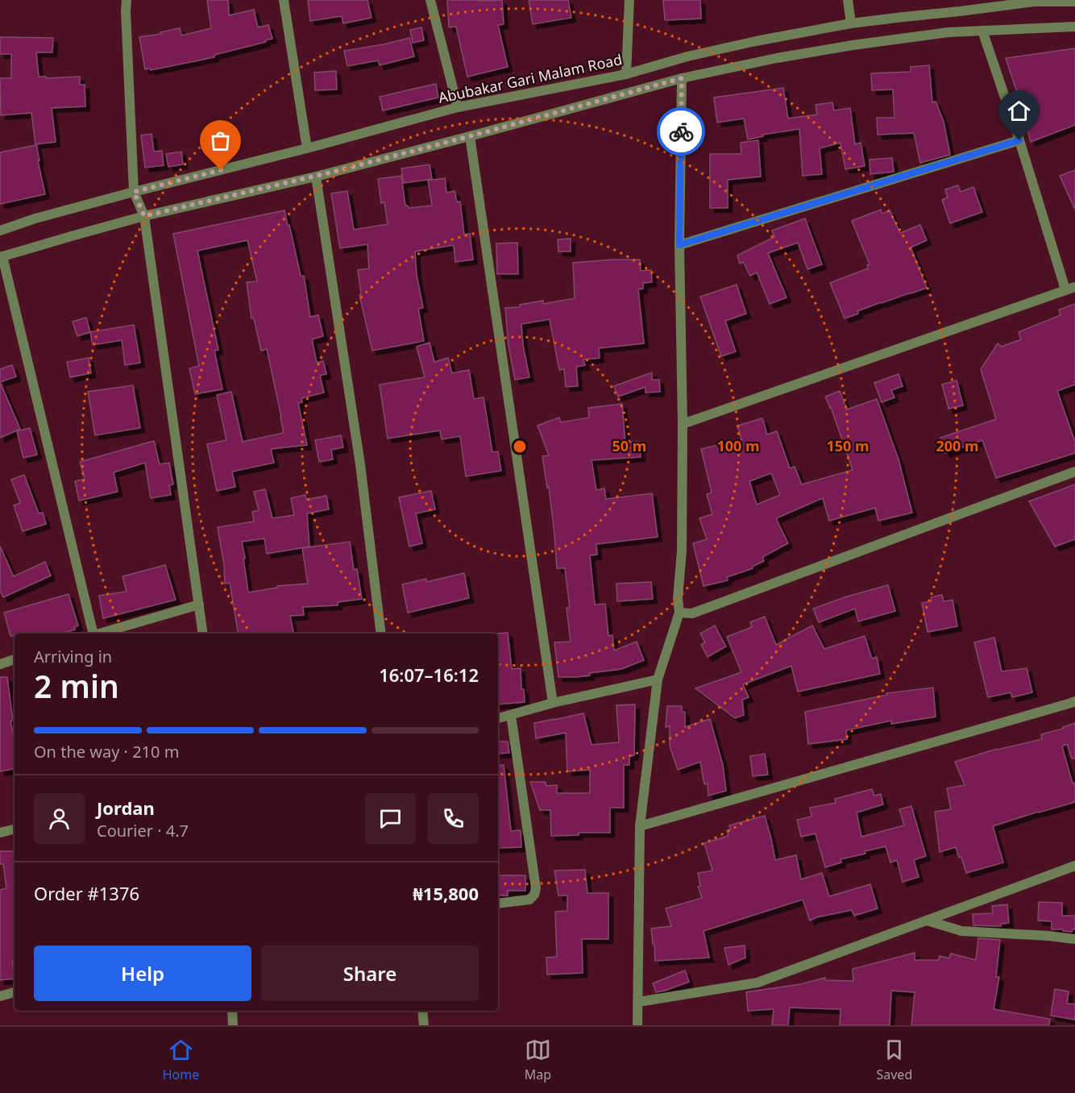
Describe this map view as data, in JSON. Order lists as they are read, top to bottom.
{
  "streets": {
    "street": ["Abubakar Gari Malam Road"]
  },
  "page": {
    "heading": ["2 min", "Arriving in", "16:07–16:12"],
    "panel": [
      "Jordan",
      "Courier · 4.7",
      "Order #1376",
      "₦15,800"
    ],
    "bar": "On the way · 210 m",
    "buttons": ["Help", "Share"],
    "tabs": ["Home", "Map", "Saved"]
  },
  "rings": [
    "50 m",
    "100 m",
    "150 m",
    "200 m"
  ]
}
